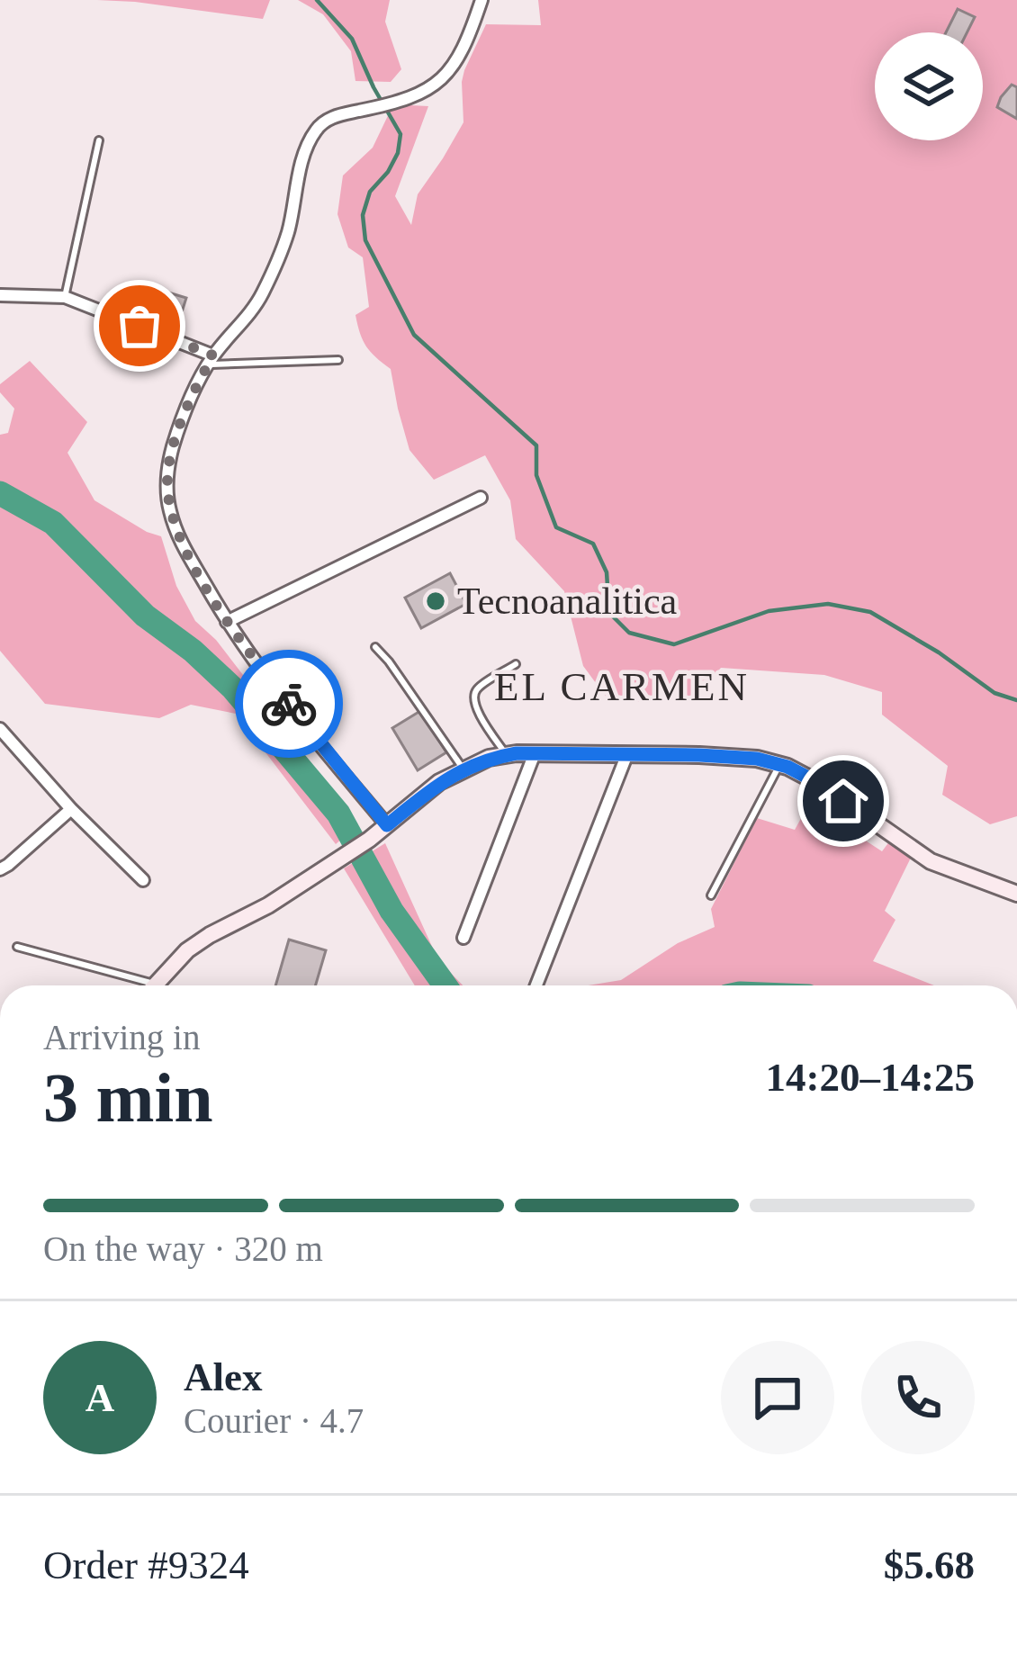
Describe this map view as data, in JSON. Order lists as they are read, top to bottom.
{
  "districts": ["EL CARMEN"],
  "places": ["Tecnoanalitica"],
  "page": {
    "heading": ["3 min", "Arriving in", "14:20–14:25"],
    "panel": [
      "Alex",
      "Courier · 4.7",
      "Order #9324",
      "$5.68"
    ],
    "bar": "On the way · 320 m",
    "round": "A"
  }
}
